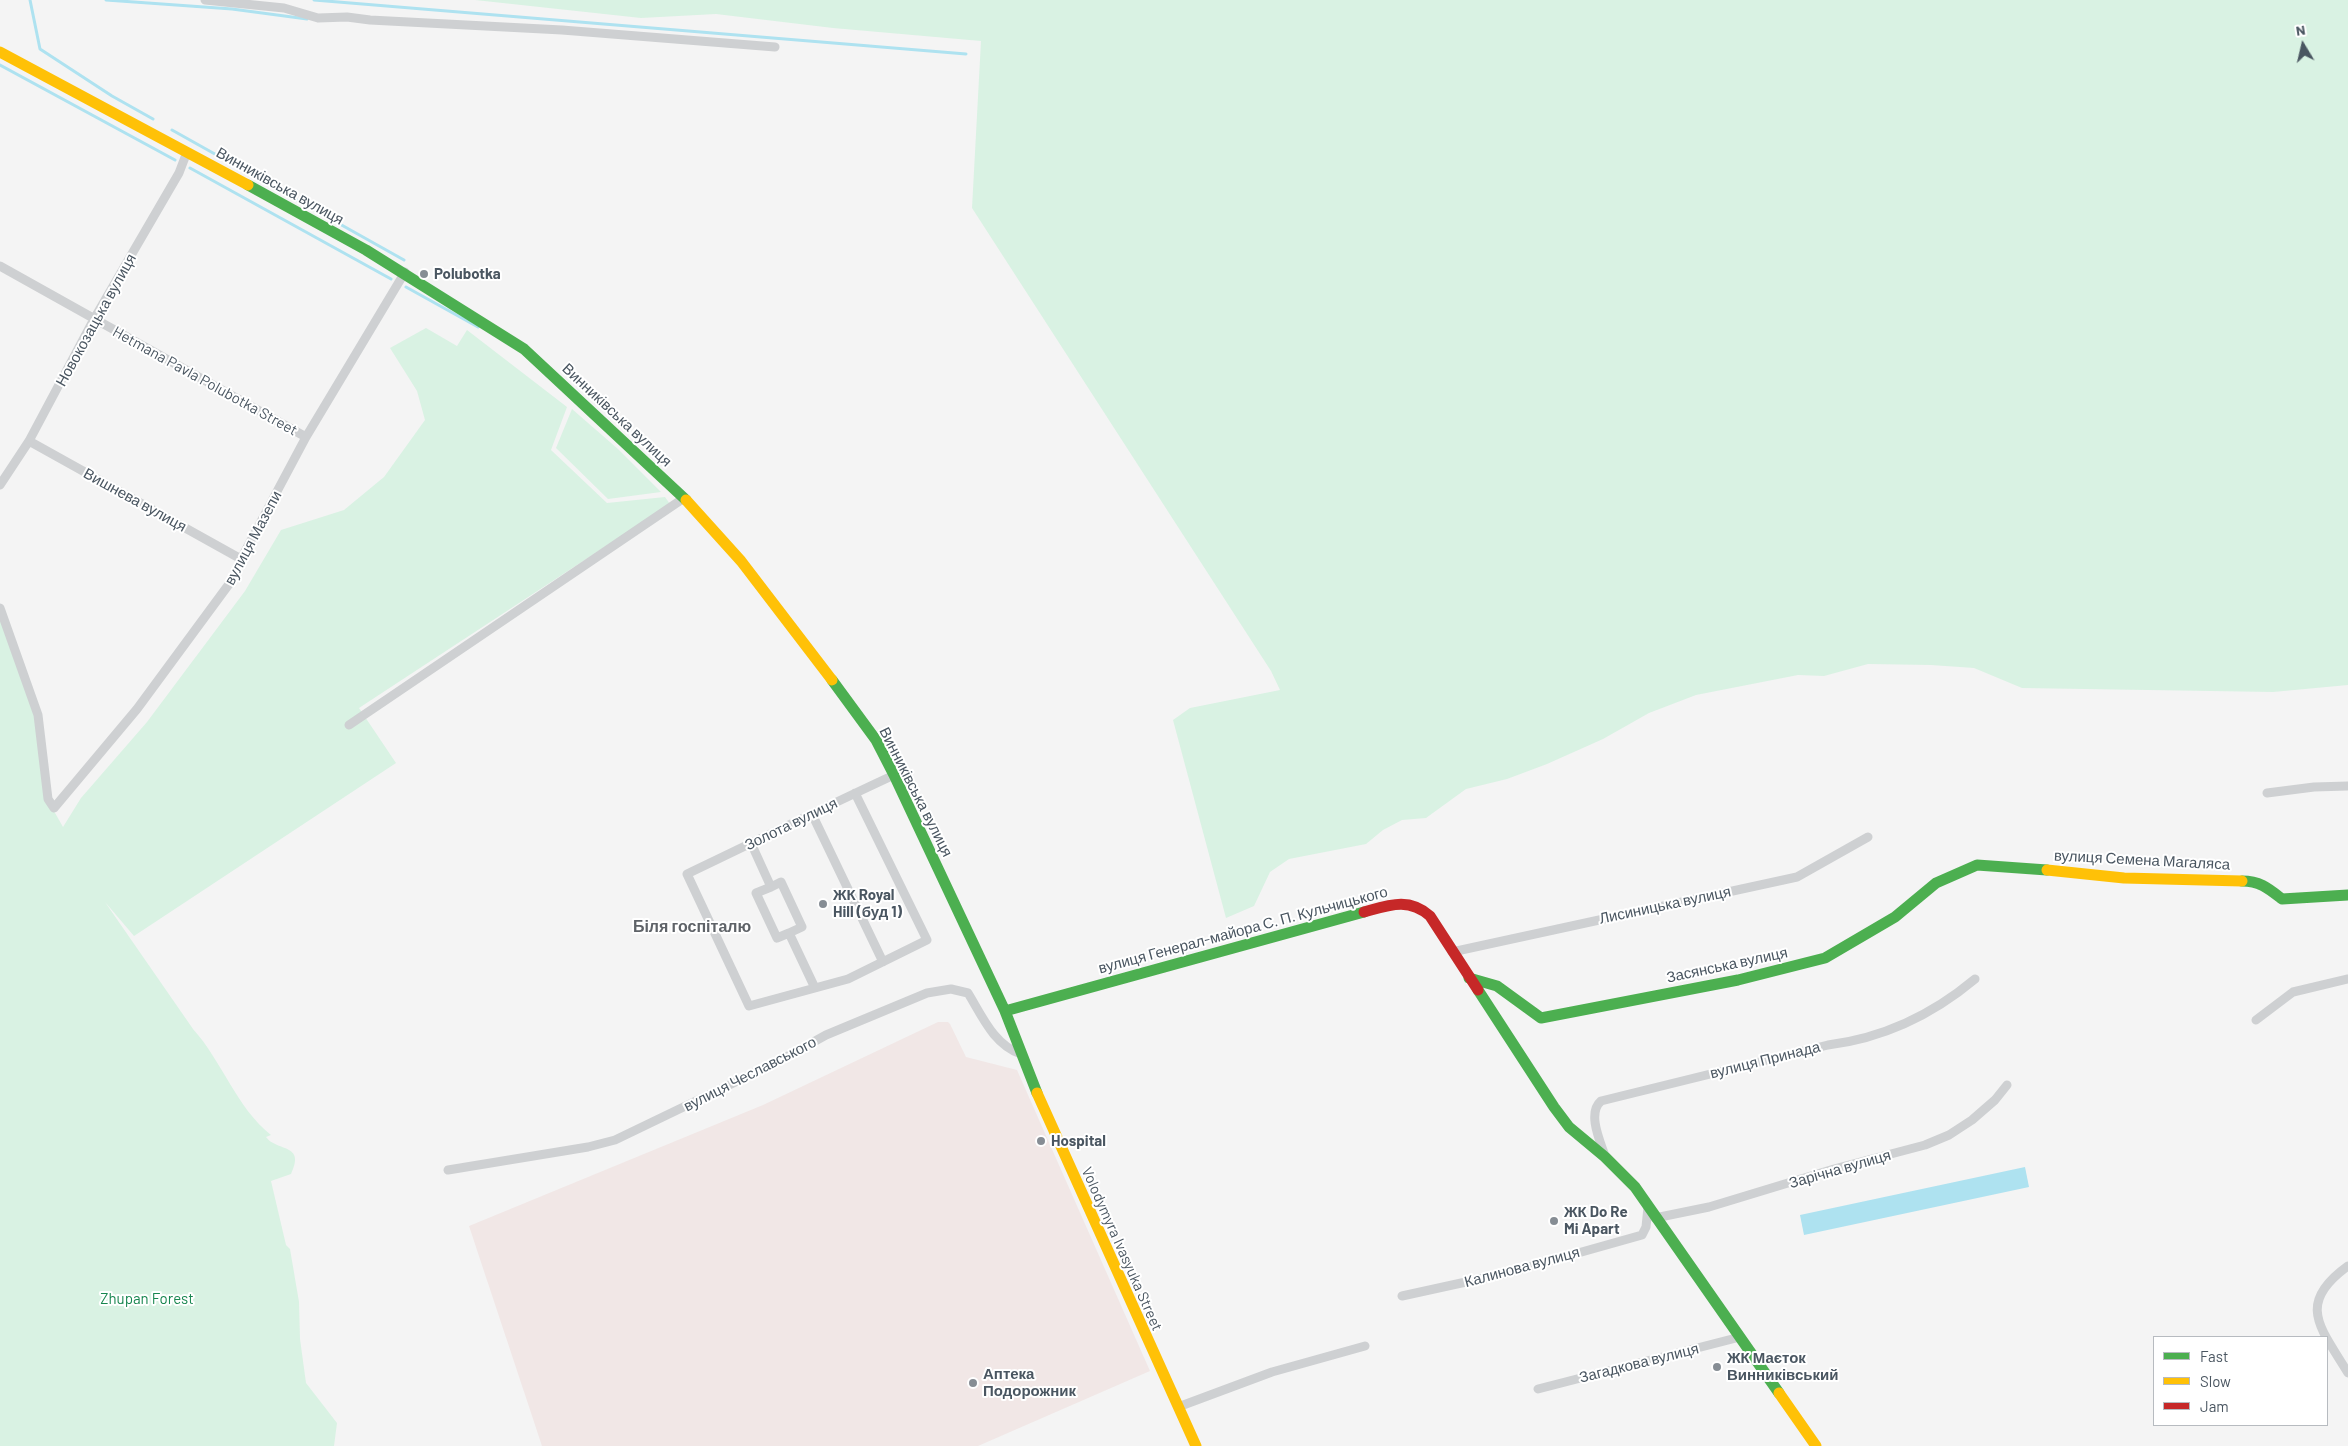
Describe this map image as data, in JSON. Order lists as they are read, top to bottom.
{
  "streets": {
    "street": [
      "Винниківська вулиця",
      "Новокозацька вулиця",
      "Hetmana Pavla Polubotka Street",
      "Вишнева вулиця",
      "вулиця Мазепи",
      "Золота вулиця",
      "вулиця Семена Магаляса",
      "Лисиницька вулиця",
      "вулиця Генерал-майора С. П. Кульчицького",
      "Засянська вулиця",
      "вулиця Принада",
      "вулиця Чеславського",
      "Зарічна вулиця",
      "Volodymyra Ivasyuka Street",
      "Калинова вулиця",
      "Загадкова вулиця"
    ]
  },
  "crossings": [
    ["Винниківська вулиця", "Новокозацька вулиця"],
    ["Винниківська вулиця", "вулиця Мазепи"],
    ["Винниківська вулиця", "Золота вулиця"],
    ["Винниківська вулиця", "вулиця Генерал-майора С. П. Кульчицького"],
    ["Винниківська вулиця", "вулиця Чеславського"],
    ["Винниківська вулиця", "Volodymyra Ivasyuka Street"],
    ["Новокозацька вулиця", "Hetmana Pavla Polubotka Street"],
    ["Новокозацька вулиця", "Вишнева вулиця"],
    ["Hetmana Pavla Polubotka Street", "вулиця Мазепи"],
    ["Вишнева вулиця", "вулиця Мазепи"],
    ["вулиця Семена Магаляса", "Засянська вулиця"],
    ["Лисиницька вулиця", "вулиця Генерал-майора С. П. Кульчицького"],
    ["вулиця Генерал-майора С. П. Кульчицького", "Засянська вулиця"],
    ["вулиця Генерал-майора С. П. Кульчицького", "вулиця Принада"],
    ["вулиця Генерал-майора С. П. Кульчицького", "Зарічна вулиця"],
    ["вулиця Генерал-майора С. П. Кульчицького", "Калинова вулиця"],
    ["вулиця Генерал-майора С. П. Кульчицького", "Загадкова вулиця"],
    ["вулиця Чеславського", "Volodymyra Ivasyuka Street"]
  ],
  "districts": ["Біля госпіталю"],
  "parks": ["Zhupan Forest"],
  "places": [
    "Polubotka",
    "ЖК Royal Hill (буд 1)",
    "Hospital",
    "ЖК Do Re Mi Apart",
    "ЖК Маєток Винниківський",
    "Аптека Подорожник"
  ],
  "legend": ["Fast", "Slow", "Jam"],
  "north": "top"
}
